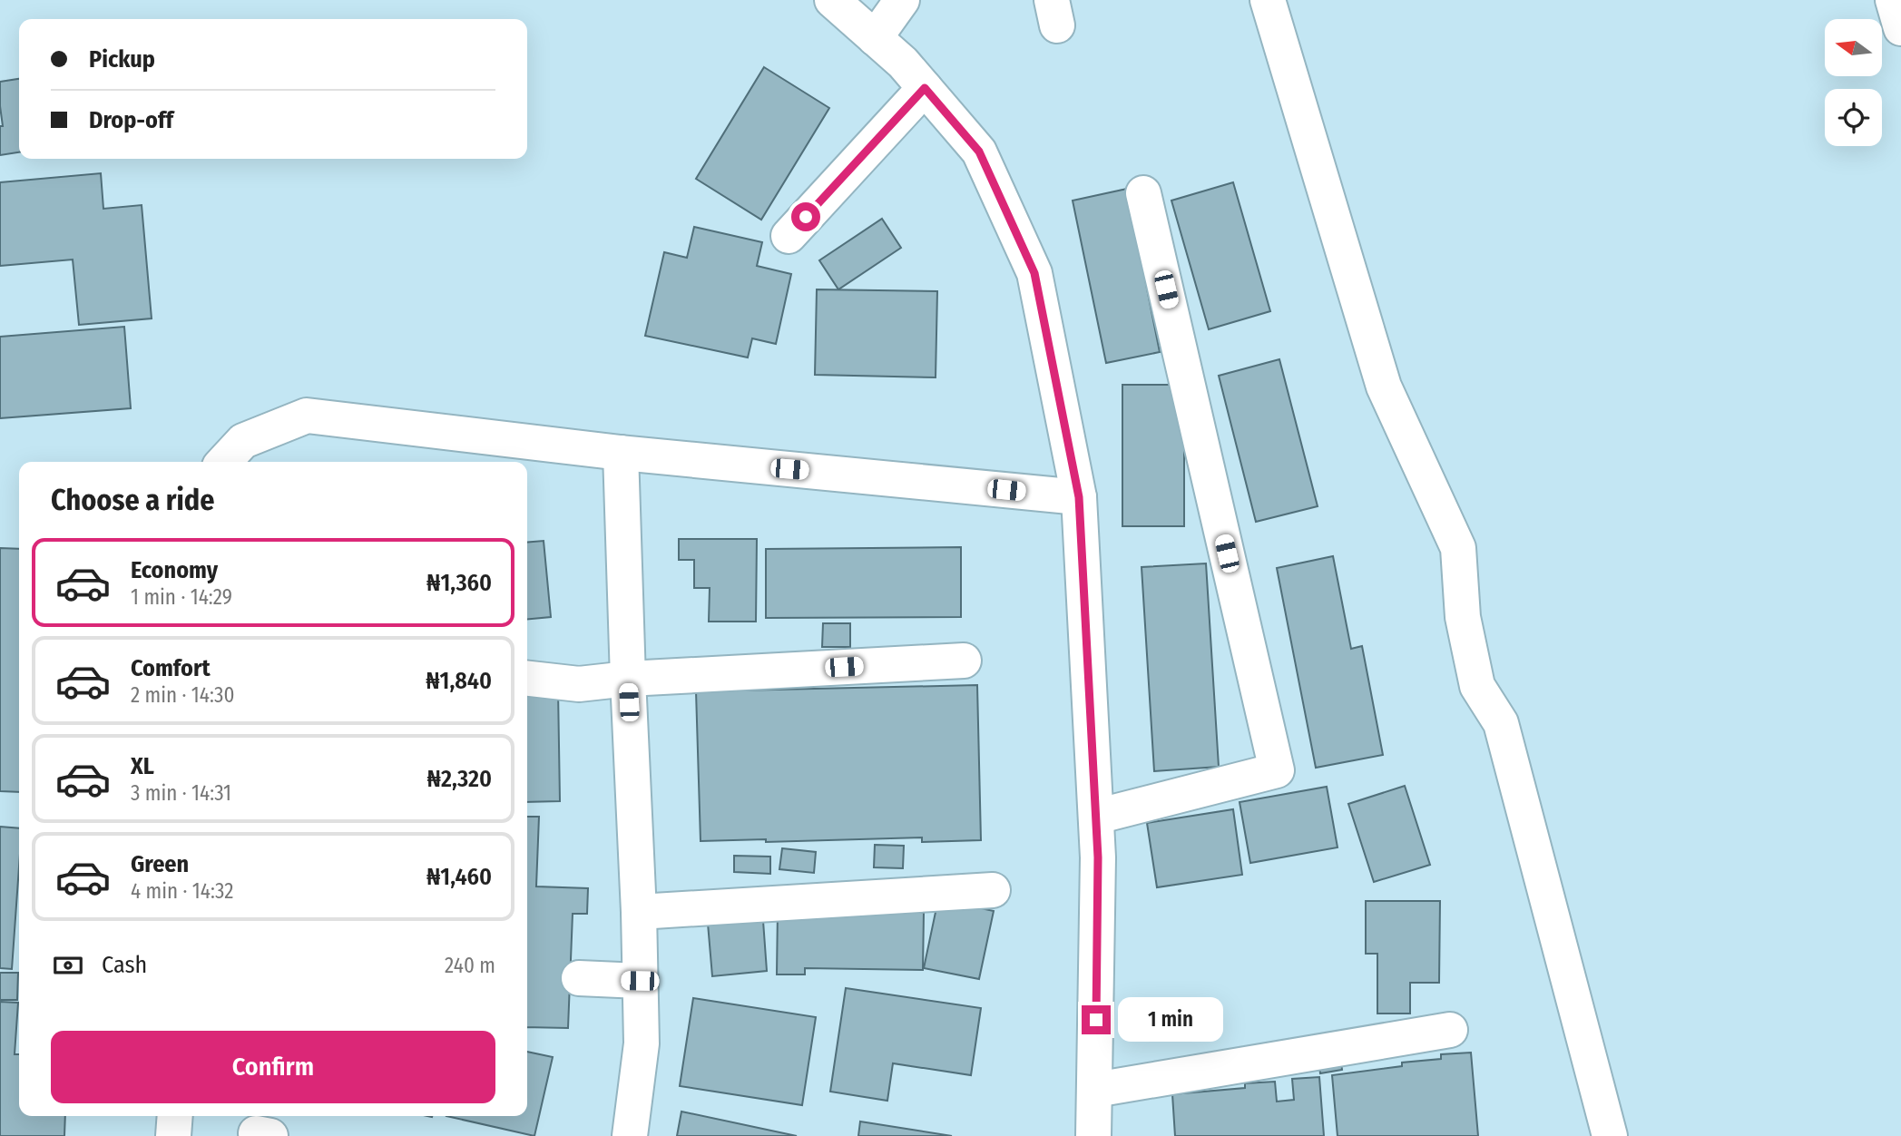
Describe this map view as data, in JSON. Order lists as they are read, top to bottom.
{
  "north": "left",
  "page": {
    "banner": ["Pickup", "Drop-off"],
    "heading": "Choose a ride",
    "list": [
      {
        "name": "Economy",
        "note": "1 min · 14:29",
        "value": "₦1,360"
      },
      {
        "name": "Comfort",
        "note": "2 min · 14:30",
        "value": "₦1,840"
      },
      {
        "name": "XL",
        "note": "3 min · 14:31",
        "value": "₦2,320"
      },
      {
        "name": "Green",
        "note": "4 min · 14:32",
        "value": "₦1,460"
      }
    ],
    "pay": ["Cash", "240 m"],
    "bubble": "1 min",
    "buttons": "Confirm"
  }
}
